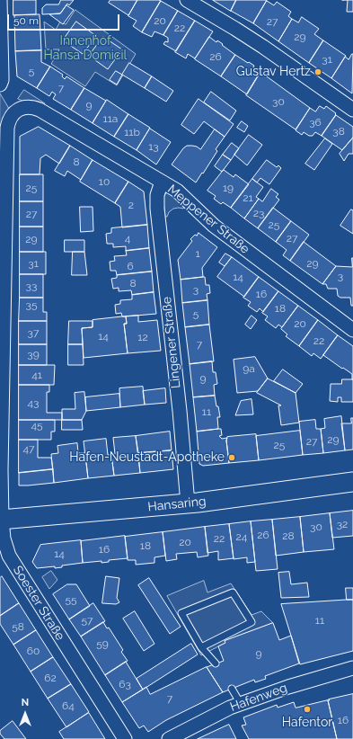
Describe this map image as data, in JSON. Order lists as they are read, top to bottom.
{
  "streets": {
    "main road": ["Hansaring"],
    "street": [
      "Meppener Straße",
      "Lingener Straße",
      "Soester Straße",
      "Hafenweg"
    ]
  },
  "crossings": [
    ["Meppener Straße", "Lingener Straße"],
    ["Meppener Straße", "Soester Straße"],
    ["Lingener Straße", "Hansaring"],
    ["Hansaring", "Soester Straße"]
  ],
  "parks": ["Innenhof Hansa Domicil"],
  "places": ["Gustav Hertz", "Hafen-Neustadt-Apotheke", "Hafentor"],
  "house_numbers": [
    "20",
    "27",
    "22",
    "29",
    "26",
    "31",
    "5",
    "7",
    "30",
    "9",
    "11a",
    "36",
    "38",
    "11b",
    "13",
    "8",
    "10",
    "25",
    "19",
    "21",
    "2",
    "23",
    "27",
    "25",
    "4",
    "27",
    "29",
    "1",
    "31",
    "29",
    "6",
    "3",
    "14",
    "8",
    "33",
    "3",
    "16",
    "35",
    "18",
    "5",
    "20",
    "37",
    "14",
    "12",
    "22",
    "7",
    "39",
    "9a",
    "41",
    "9",
    "43",
    "11",
    "45",
    "29",
    "27",
    "25",
    "47",
    "32",
    "30",
    "26",
    "28",
    "24",
    "22",
    "20",
    "18",
    "16",
    "14",
    "55",
    "57",
    "11",
    "58",
    "59",
    "60",
    "9",
    "62",
    "63",
    "7",
    "64",
    "16"
  ],
  "scale_bar": "50 m",
  "north": "top"
}
